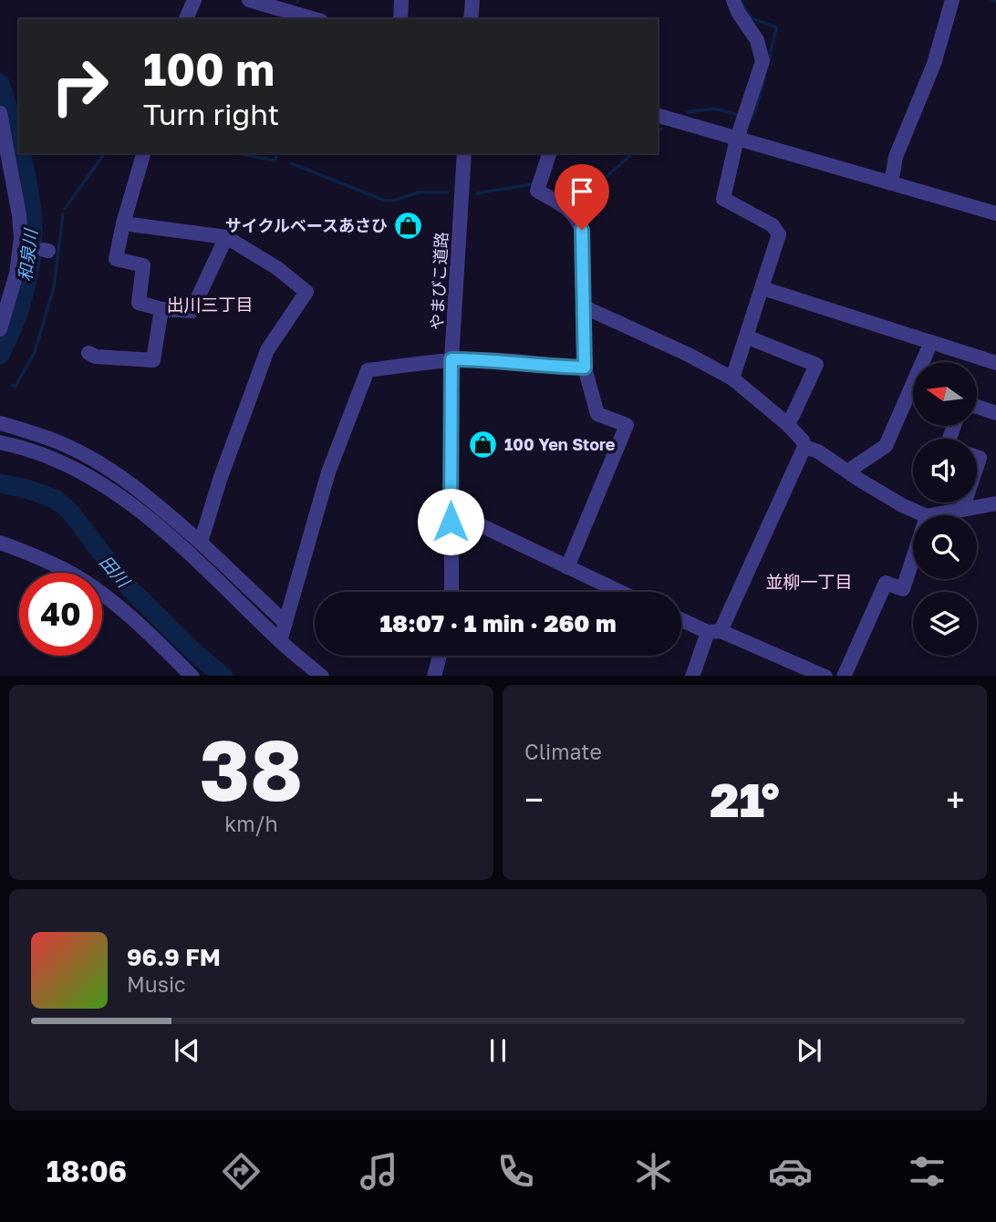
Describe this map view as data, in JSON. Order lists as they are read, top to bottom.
{
  "streets": {
    "street": ["やまびこ道路"]
  },
  "districts": ["出川三丁目", "並柳一丁目"],
  "water": ["和泉川", "田川"],
  "places": {
    "shop": ["サイクルベースあさひ", "100 Yen Store"]
  },
  "north": "left",
  "page": {
    "turn": ["100 m", "Turn right"],
    "limit": "40",
    "trip": "18:07 · 1 min · 260 m",
    "tile": [
      ["38", "km/h"],
      "Climate"
    ],
    "heat": ["−", "21°", "+"],
    "song": ["96.9 FM", "Music"],
    "tabs": "18:06"
  }
}
